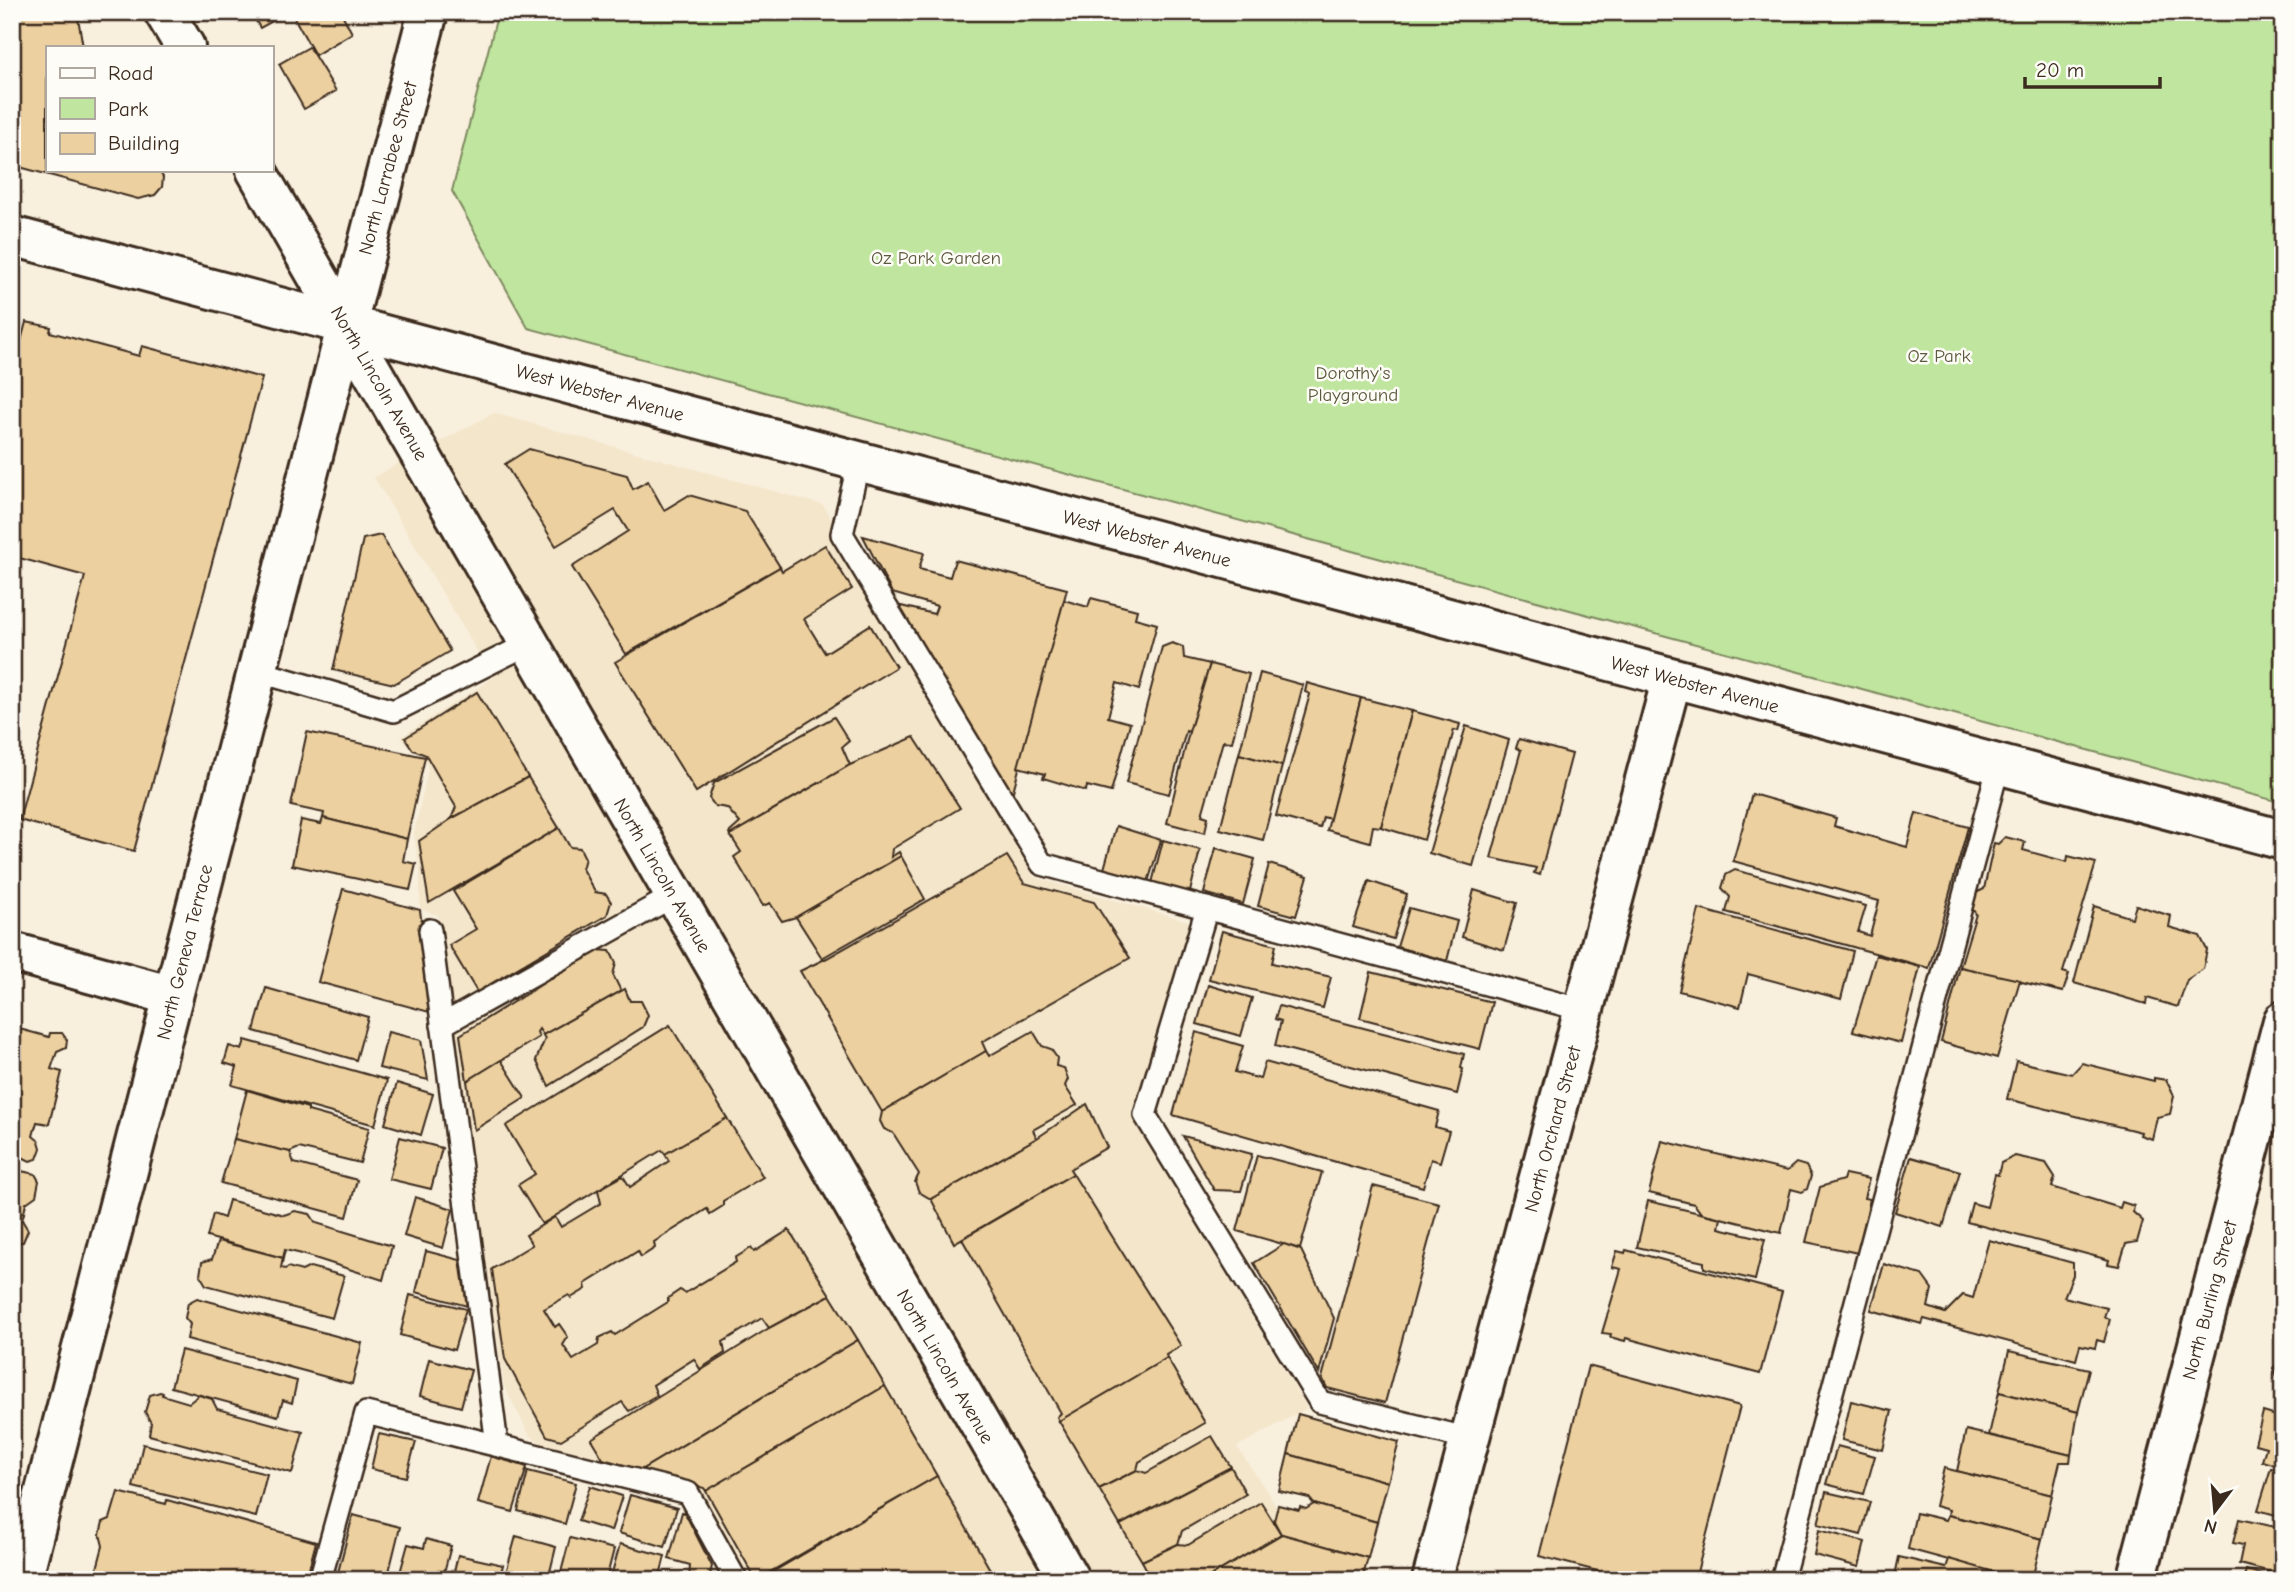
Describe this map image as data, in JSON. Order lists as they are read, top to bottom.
{
  "streets": {
    "street": [
      "North Larrabee Street",
      "North Lincoln Avenue",
      "West Webster Avenue",
      "North Geneva Terrace",
      "North Orchard Street",
      "North Burling Street"
    ]
  },
  "crossings": [
    ["North Larrabee Street", "North Lincoln Avenue"],
    ["North Larrabee Street", "West Webster Avenue"],
    ["North Larrabee Street", "North Geneva Terrace"],
    ["North Lincoln Avenue", "West Webster Avenue"],
    ["North Lincoln Avenue", "North Geneva Terrace"],
    ["West Webster Avenue", "North Geneva Terrace"],
    ["West Webster Avenue", "North Orchard Street"]
  ],
  "parks": ["Oz Park Garden", "Oz Park", "Dorothy's Playground"],
  "legend": ["Road", "Park", "Building"],
  "scale_bar": "20 m",
  "north": "bottom"
}
